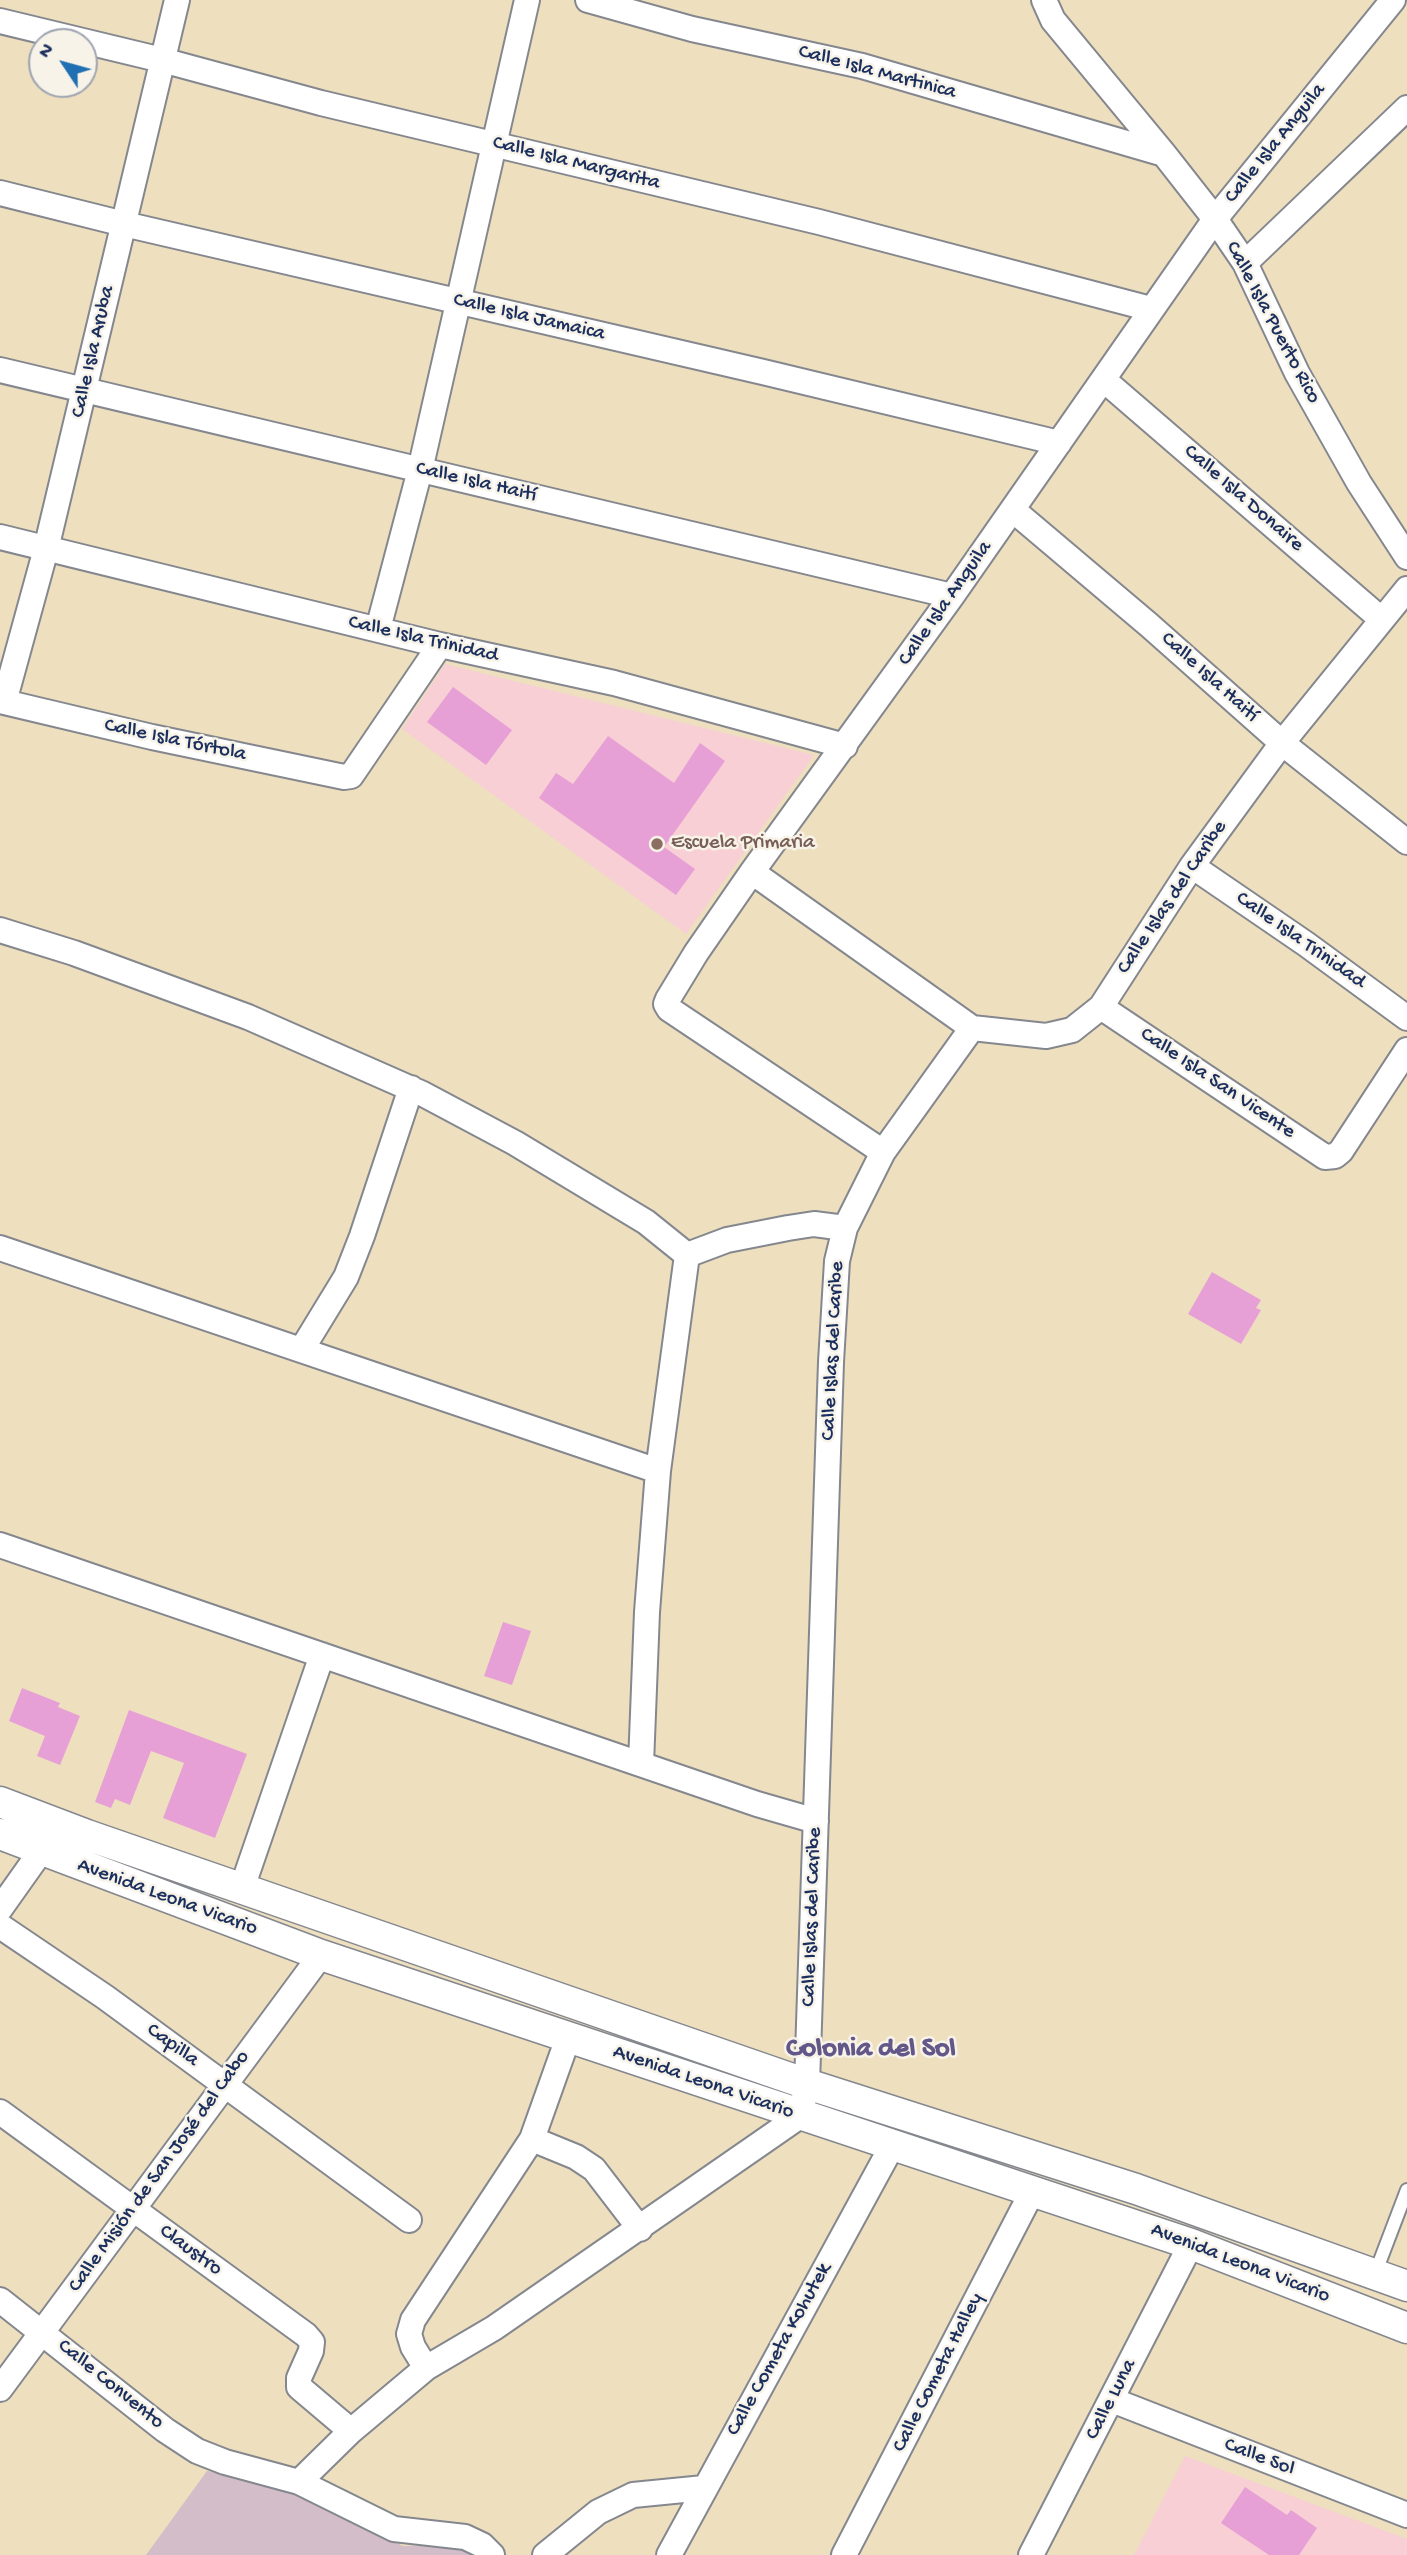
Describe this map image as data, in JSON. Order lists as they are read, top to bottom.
{
  "streets": {
    "street": [
      "Calle Isla Martinica",
      "Calle Isla Anguila",
      "Calle Isla Margarita",
      "Calle Isla Jamaica",
      "Calle Isla Puerto Rico",
      "Calle Isla Aruba",
      "Calle Isla Haití",
      "Calle Isla Donaire",
      "Calle Isla Trinidad",
      "Calle Isla Tórtola",
      "Calle Islas del Caribe",
      "Calle Isla San Vicente",
      "Avenida Leona Vicario",
      "Capilla",
      "Calle Misión de San José del Cabo",
      "Claustro",
      "Calle Cometa Kohutek",
      "Calle Cometa Halley",
      "Calle Convento",
      "Calle Luna",
      "Calle Sol"
    ]
  },
  "crossings": [
    ["Calle Isla Martinica", "Calle Isla Puerto Rico"],
    ["Calle Isla Anguila", "Calle Isla Margarita"],
    ["Calle Isla Anguila", "Calle Isla Jamaica"],
    ["Calle Isla Anguila", "Calle Isla Puerto Rico"],
    ["Calle Isla Anguila", "Calle Isla Haití"],
    ["Calle Isla Anguila", "Calle Isla Donaire"],
    ["Calle Isla Anguila", "Calle Isla Trinidad"],
    ["Calle Isla Anguila", "Calle Islas del Caribe"],
    ["Calle Isla Margarita", "Calle Isla Aruba"],
    ["Calle Isla Jamaica", "Calle Isla Aruba"],
    ["Calle Isla Aruba", "Calle Isla Haití"],
    ["Calle Isla Aruba", "Calle Isla Trinidad"],
    ["Calle Isla Aruba", "Calle Isla Tórtola"],
    ["Calle Isla Haití", "Calle Islas del Caribe"],
    ["Calle Isla Donaire", "Calle Islas del Caribe"],
    ["Calle Isla Trinidad", "Calle Isla Tórtola"],
    ["Calle Isla Trinidad", "Calle Islas del Caribe"],
    ["Calle Islas del Caribe", "Calle Isla San Vicente"],
    ["Calle Islas del Caribe", "Avenida Leona Vicario"],
    ["Avenida Leona Vicario", "Calle Misión de San José del Cabo"],
    ["Avenida Leona Vicario", "Calle Cometa Kohutek"],
    ["Avenida Leona Vicario", "Calle Cometa Halley"],
    ["Avenida Leona Vicario", "Calle Luna"],
    ["Capilla", "Calle Misión de San José del Cabo"],
    ["Calle Misión de San José del Cabo", "Claustro"],
    ["Calle Misión de San José del Cabo", "Calle Convento"],
    ["Calle Luna", "Calle Sol"]
  ],
  "districts": ["Colonia del Sol"],
  "places": ["Escuela Primaria"],
  "north": "top left"
}
